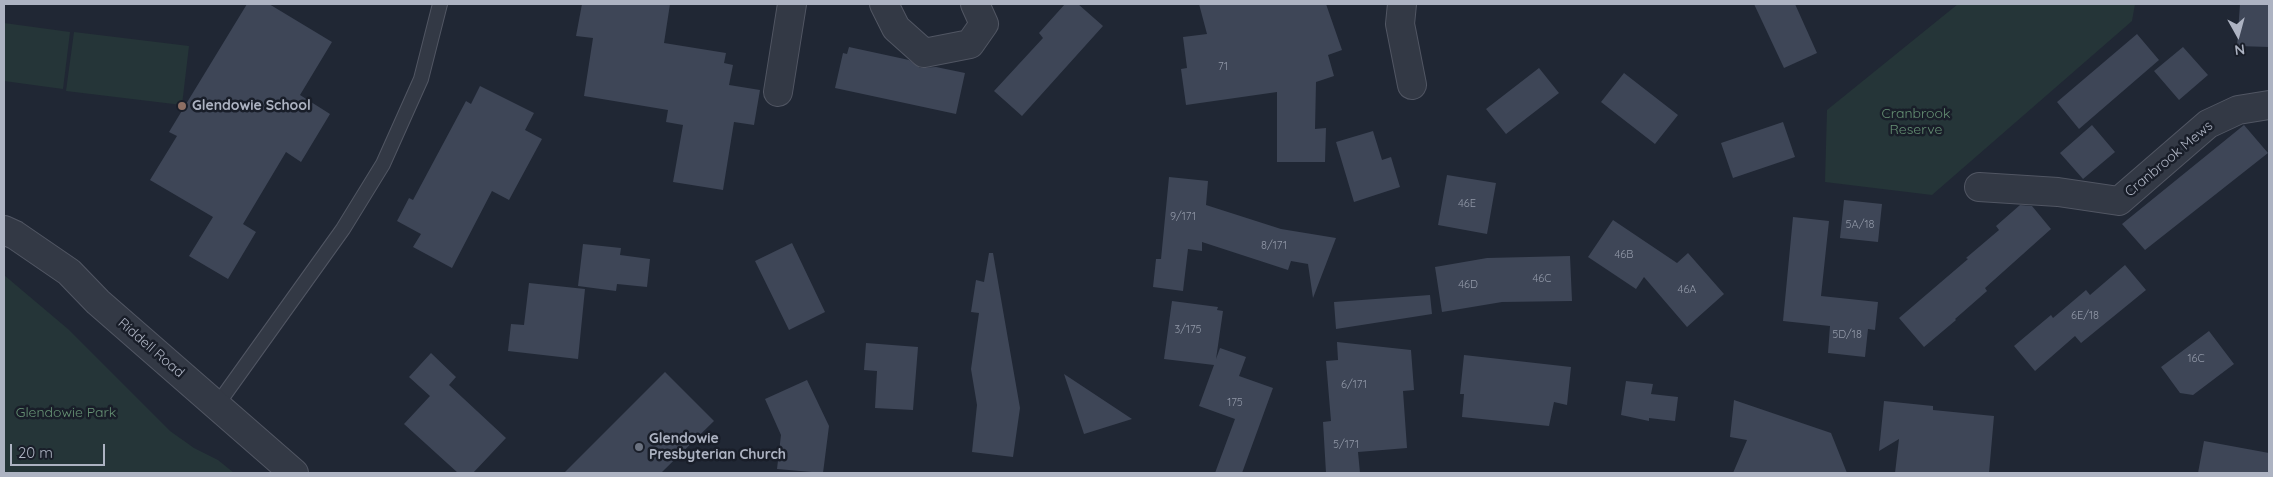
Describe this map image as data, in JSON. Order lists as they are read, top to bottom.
{
  "streets": {
    "street": ["Cranbrook Mews", "Riddell Road"]
  },
  "parks": ["Cranbrook Reserve", "Glendowie Park"],
  "places": ["Glendowie School", "Glendowie Presbyterian Church"],
  "house_numbers": [
    "71",
    "46E",
    "9/171",
    "5A/18",
    "8/171",
    "46B",
    "46C",
    "46D",
    "46A",
    "6E/18",
    "3/175",
    "5D/18",
    "16C",
    "6/171",
    "175",
    "5/171"
  ],
  "scale_bar": "20 m",
  "north": "bottom"
}
